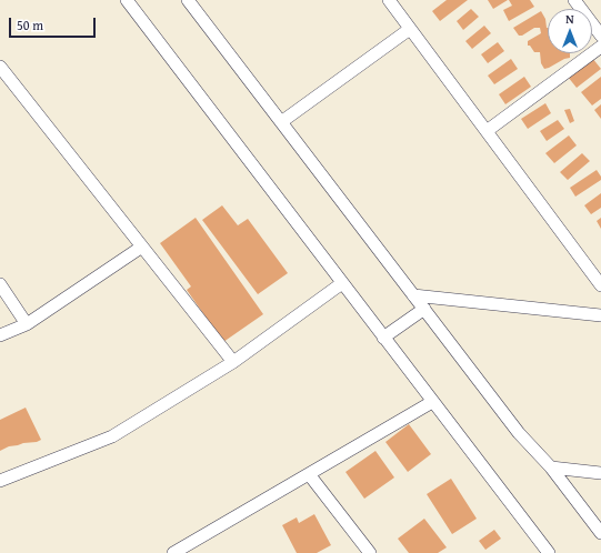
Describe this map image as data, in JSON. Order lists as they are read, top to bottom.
{
  "scale_bar": "50 m",
  "north": "top"
}
